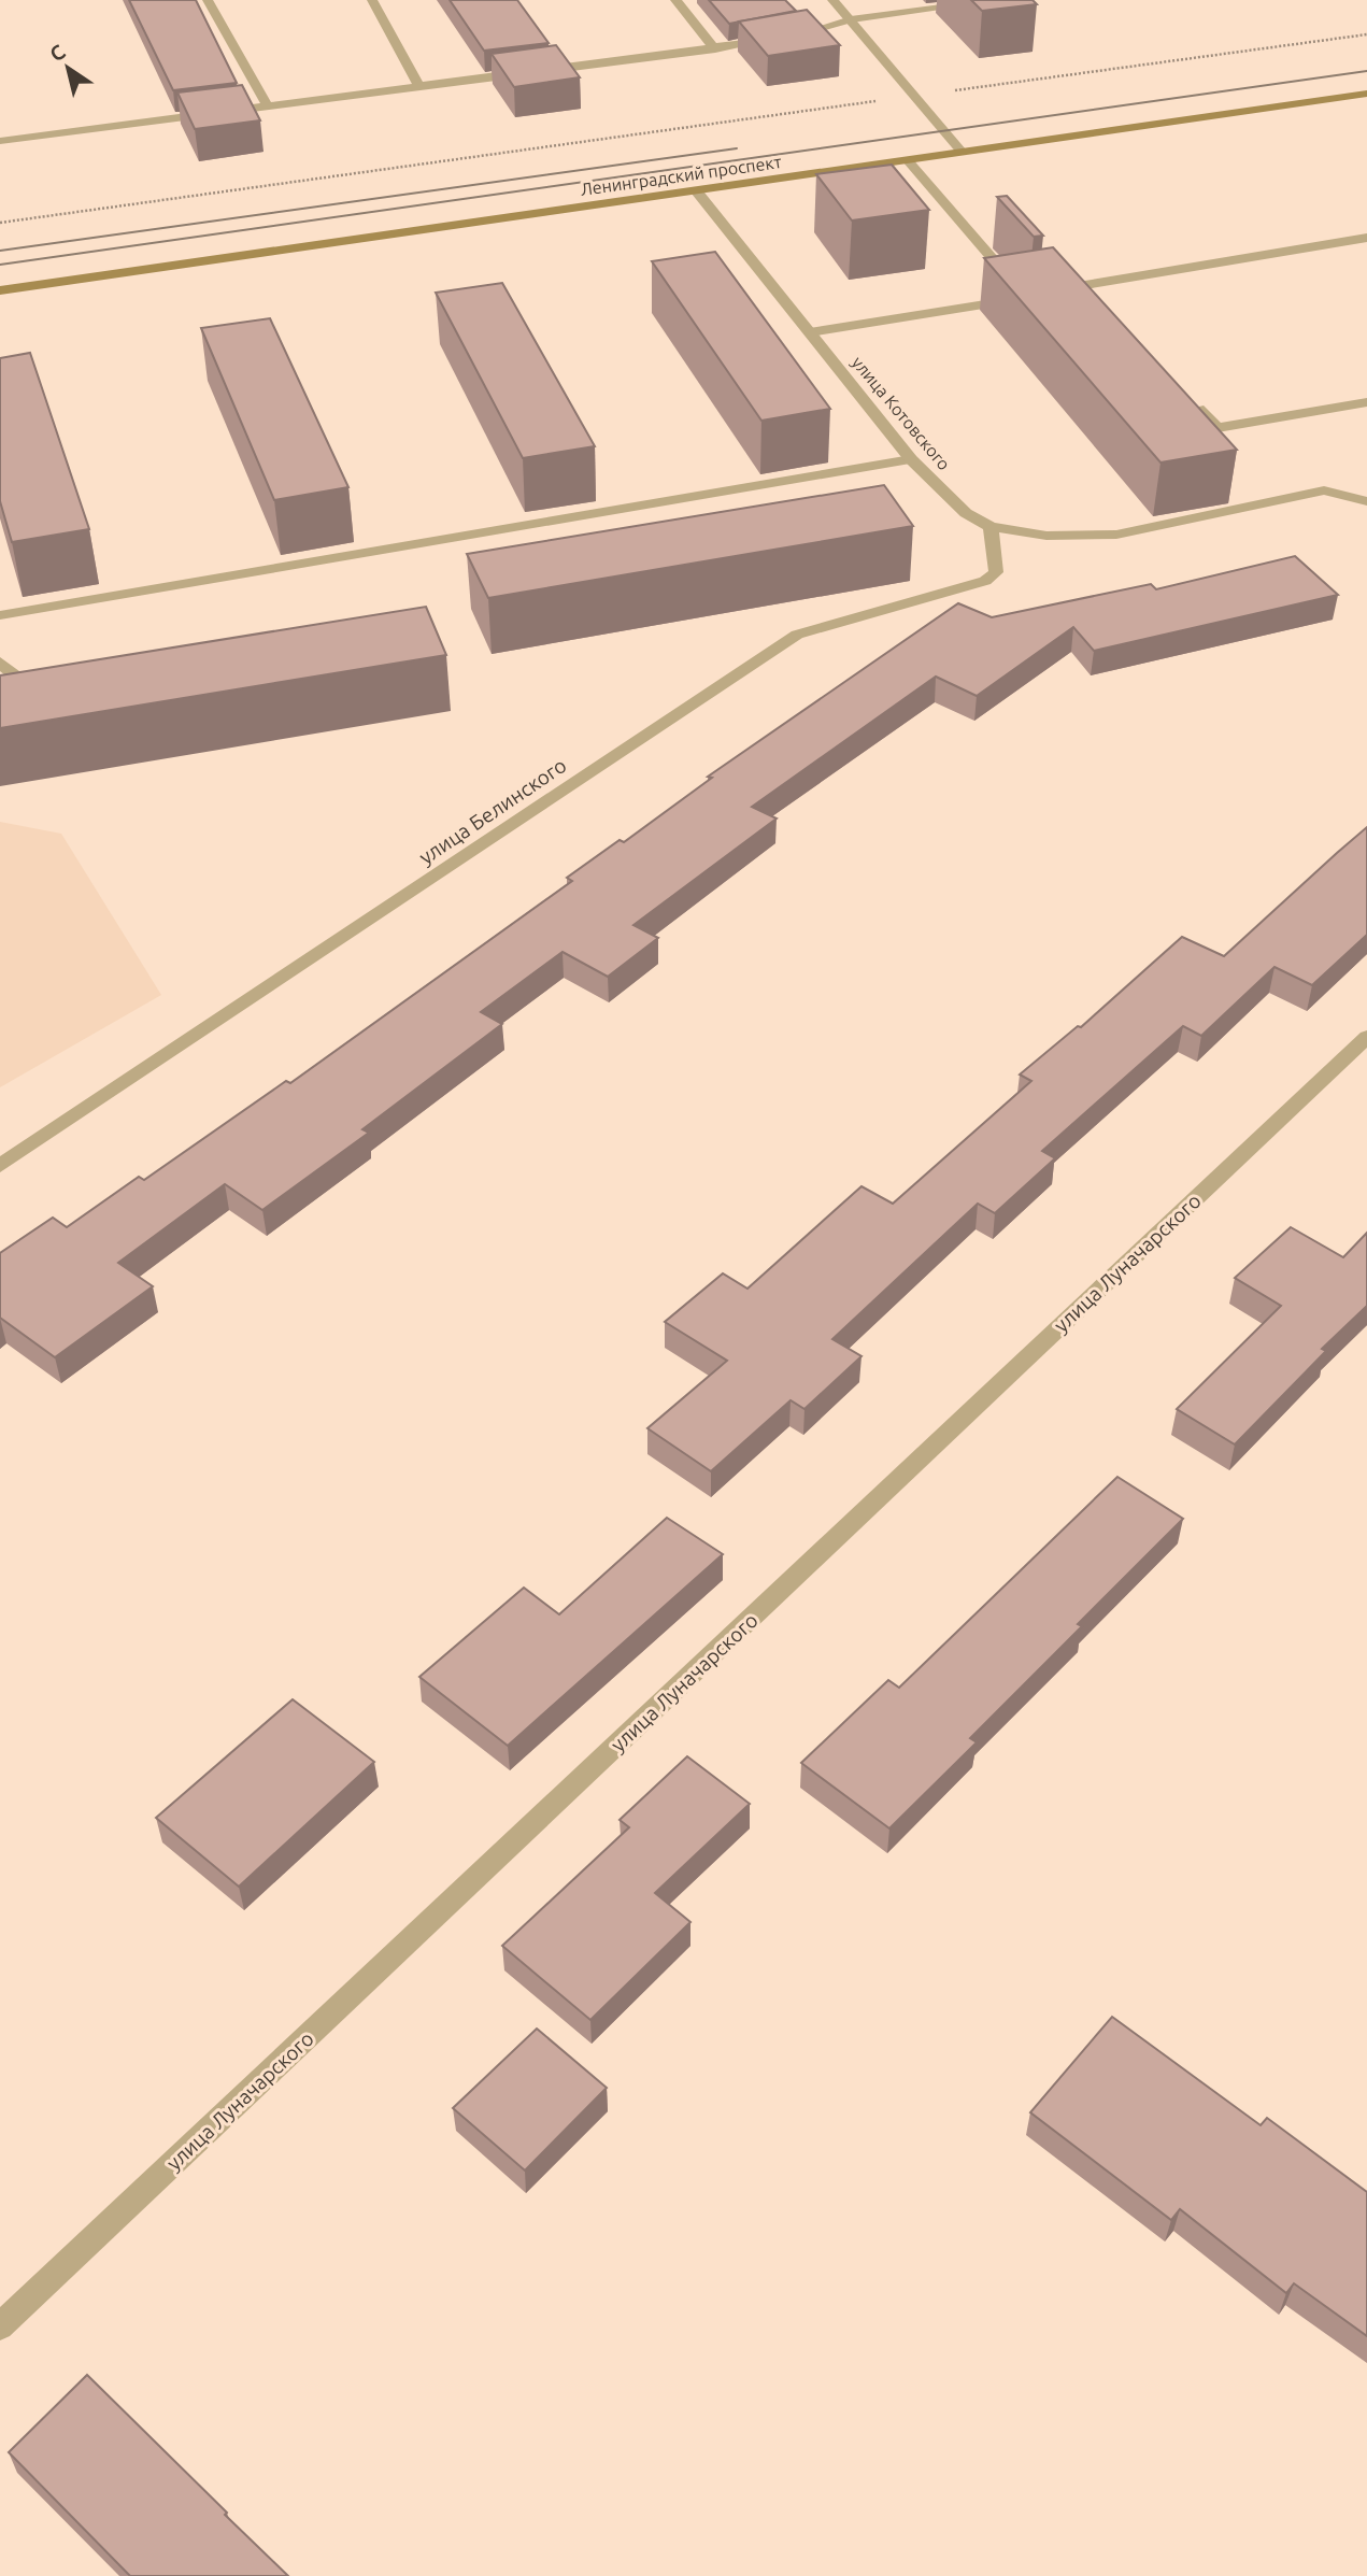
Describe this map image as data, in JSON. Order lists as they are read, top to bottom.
{
  "streets": {
    "main road": ["Ленинградский проспект"],
    "street": ["улица Котовского", "улица Белинского", "улица Луначарского"]
  },
  "crossings": [
    ["Ленинградский проспект", "улица Котовского"],
    ["улица Котовского", "улица Белинского"]
  ],
  "north": "top left"
}
